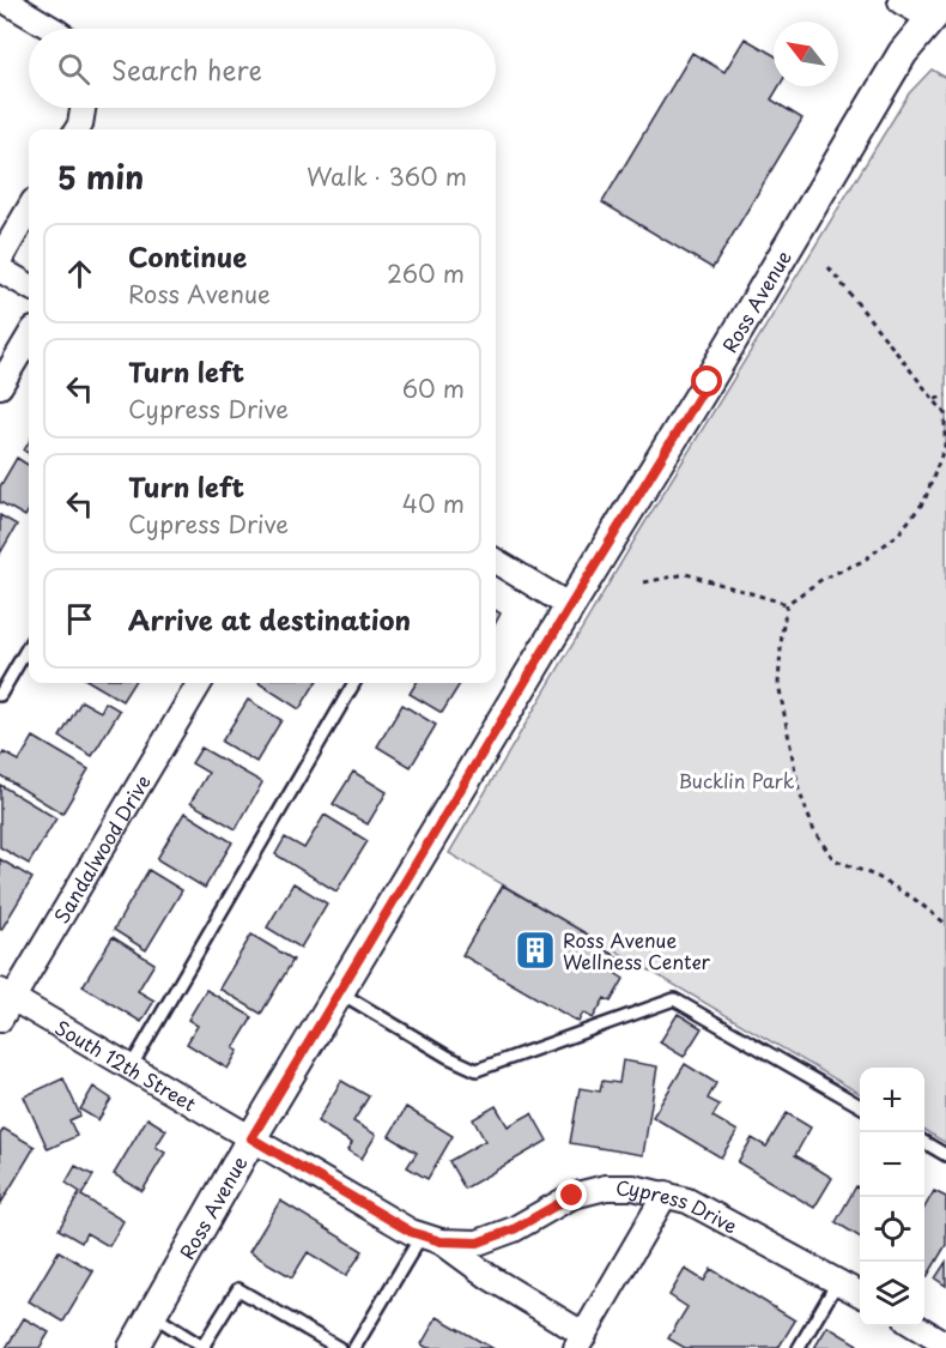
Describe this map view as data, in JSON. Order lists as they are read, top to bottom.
{
  "streets": {
    "street": [
      "Ross Avenue",
      "Sandalwood Drive",
      "South 12th Street",
      "Cypress Drive"
    ]
  },
  "crossings": [
    ["Ross Avenue", "South 12th Street"],
    ["Ross Avenue", "Cypress Drive"],
    ["Sandalwood Drive", "South 12th Street"],
    ["South 12th Street", "Cypress Drive"]
  ],
  "parks": ["Bucklin Park"],
  "places": {
    "building": ["Ross Avenue Wellness Center"]
  },
  "north": "top left",
  "page": {
    "search": "Search here",
    "heading": ["5 min", "Walk · 360 m"],
    "list": [
      ["Continue", "Ross Avenue", "260 m"],
      ["Turn left", "Cypress Drive", "60 m"],
      ["Turn left", "Cypress Drive", "40 m"],
      "Arrive at destination"
    ],
    "map_buttons": ["+", "−"]
  }
}
